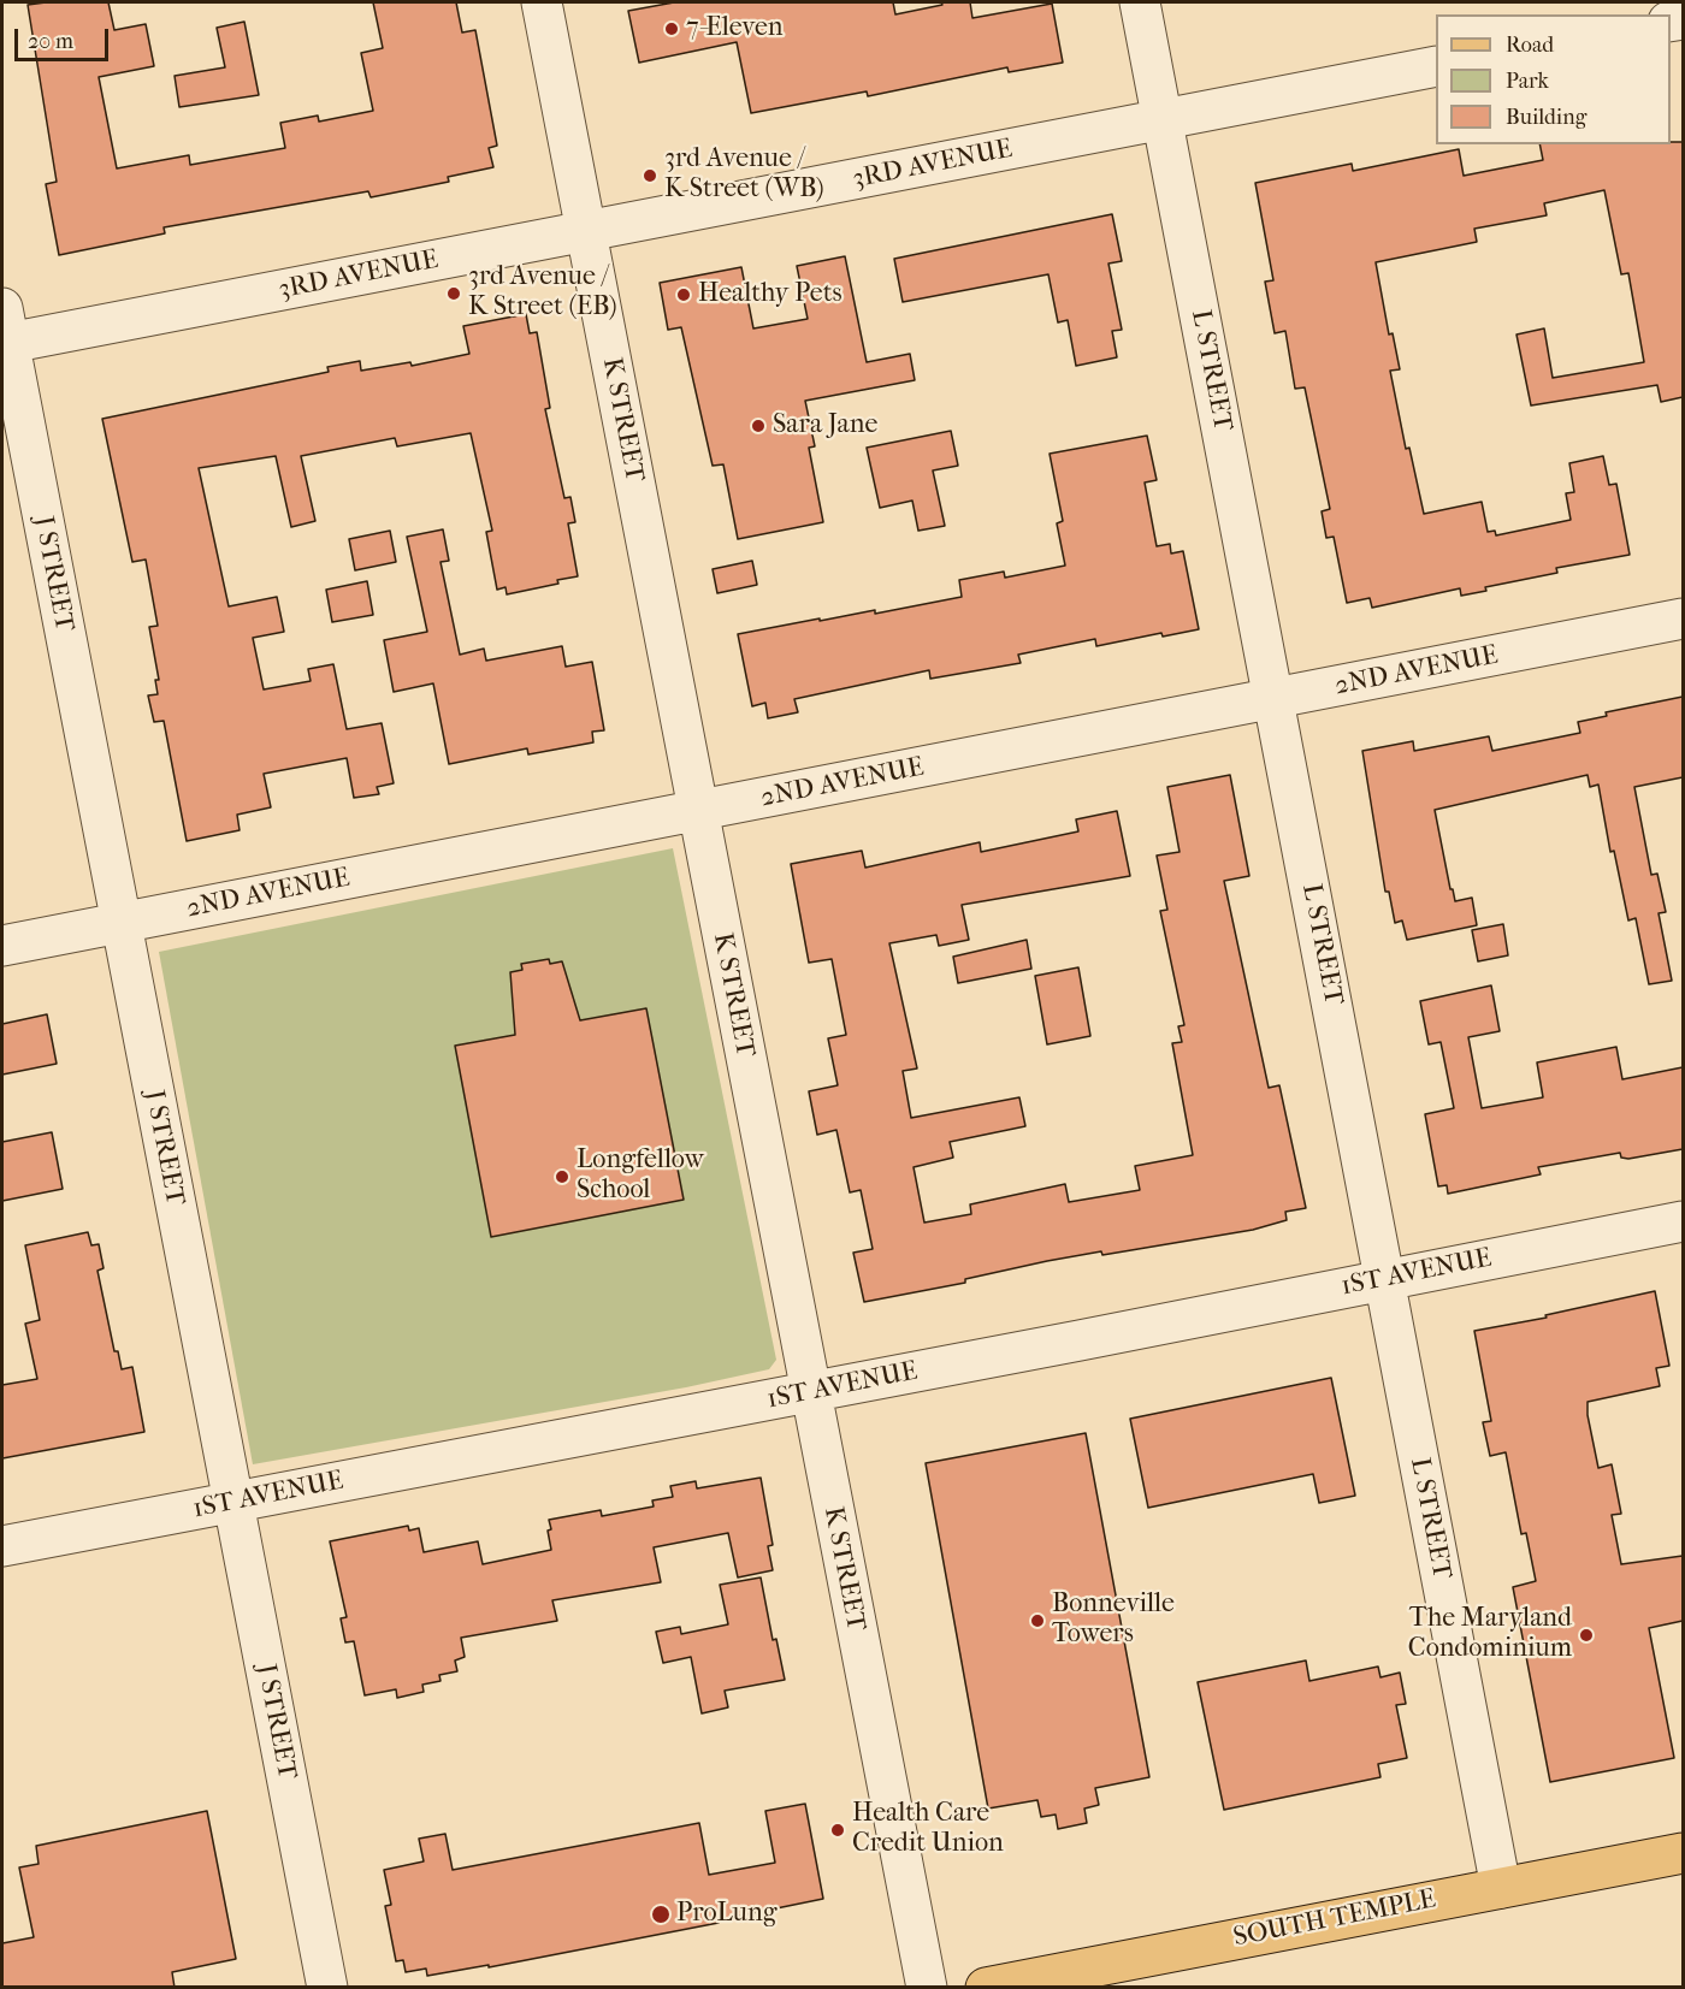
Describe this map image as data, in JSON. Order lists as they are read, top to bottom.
{
  "streets": {
    "main road": ["SOUTH TEMPLE"],
    "street": [
      "3RD AVENUE",
      "L STREET",
      "K STREET",
      "J STREET",
      "2ND AVENUE",
      "1ST AVENUE"
    ]
  },
  "crossings": [
    ["3RD AVENUE", "L STREET"],
    ["3RD AVENUE", "K STREET"],
    ["3RD AVENUE", "J STREET"],
    ["L STREET", "2ND AVENUE"],
    ["L STREET", "1ST AVENUE"],
    ["L STREET", "SOUTH TEMPLE"],
    ["K STREET", "2ND AVENUE"],
    ["K STREET", "1ST AVENUE"],
    ["J STREET", "2ND AVENUE"],
    ["J STREET", "1ST AVENUE"]
  ],
  "places": [
    "7-Eleven",
    "3rd Avenue / K Street (WB)",
    "3rd Avenue / K Street (EB)",
    "Healthy Pets",
    "Sara Jane",
    "Longfellow School",
    "Bonneville Towers",
    "The Maryland Condominium",
    "Health Care Credit Union",
    "ProLung"
  ],
  "legend": ["Road", "Park", "Building"],
  "scale_bar": "20 m"
}
